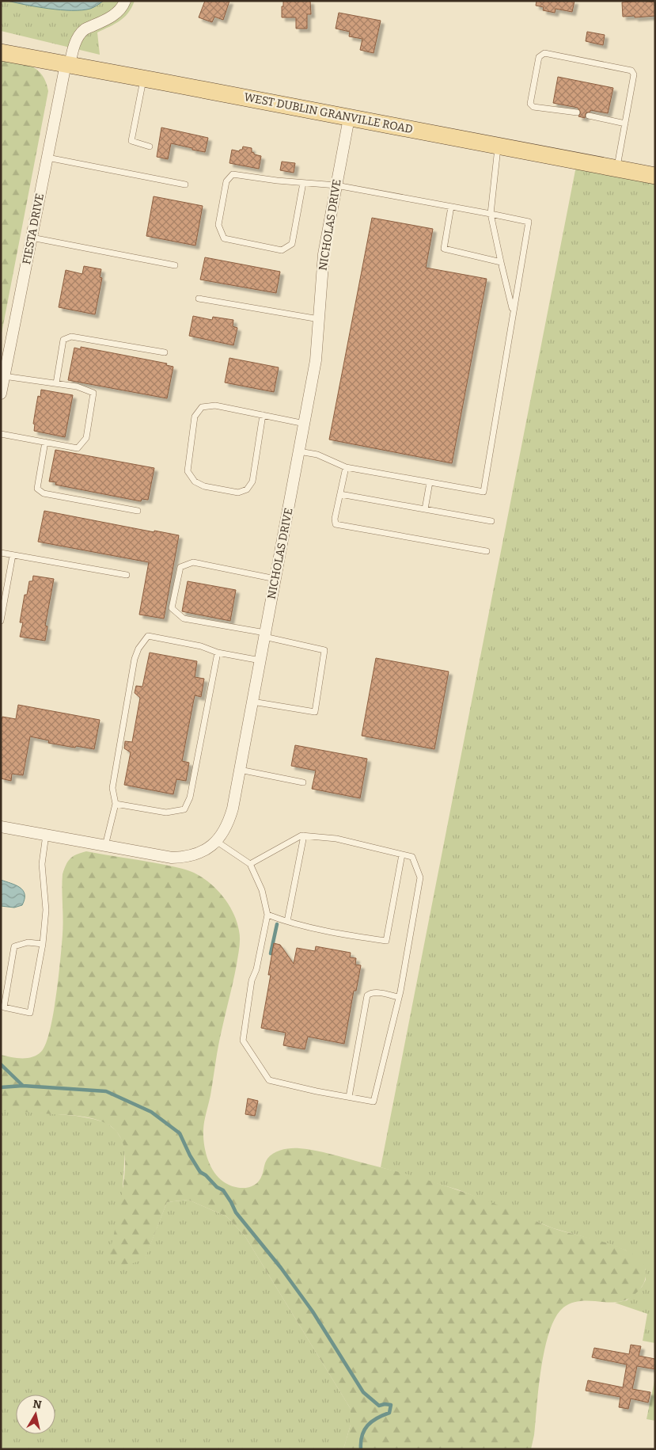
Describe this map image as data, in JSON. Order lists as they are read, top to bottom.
{
  "streets": {
    "main road": ["WEST DUBLIN GRANVILLE ROAD"],
    "street": ["NICHOLAS DRIVE", "FIESTA DRIVE"]
  },
  "crossings": [
    ["WEST DUBLIN GRANVILLE ROAD", "NICHOLAS DRIVE"],
    ["WEST DUBLIN GRANVILLE ROAD", "FIESTA DRIVE"]
  ],
  "north": "top"
}
